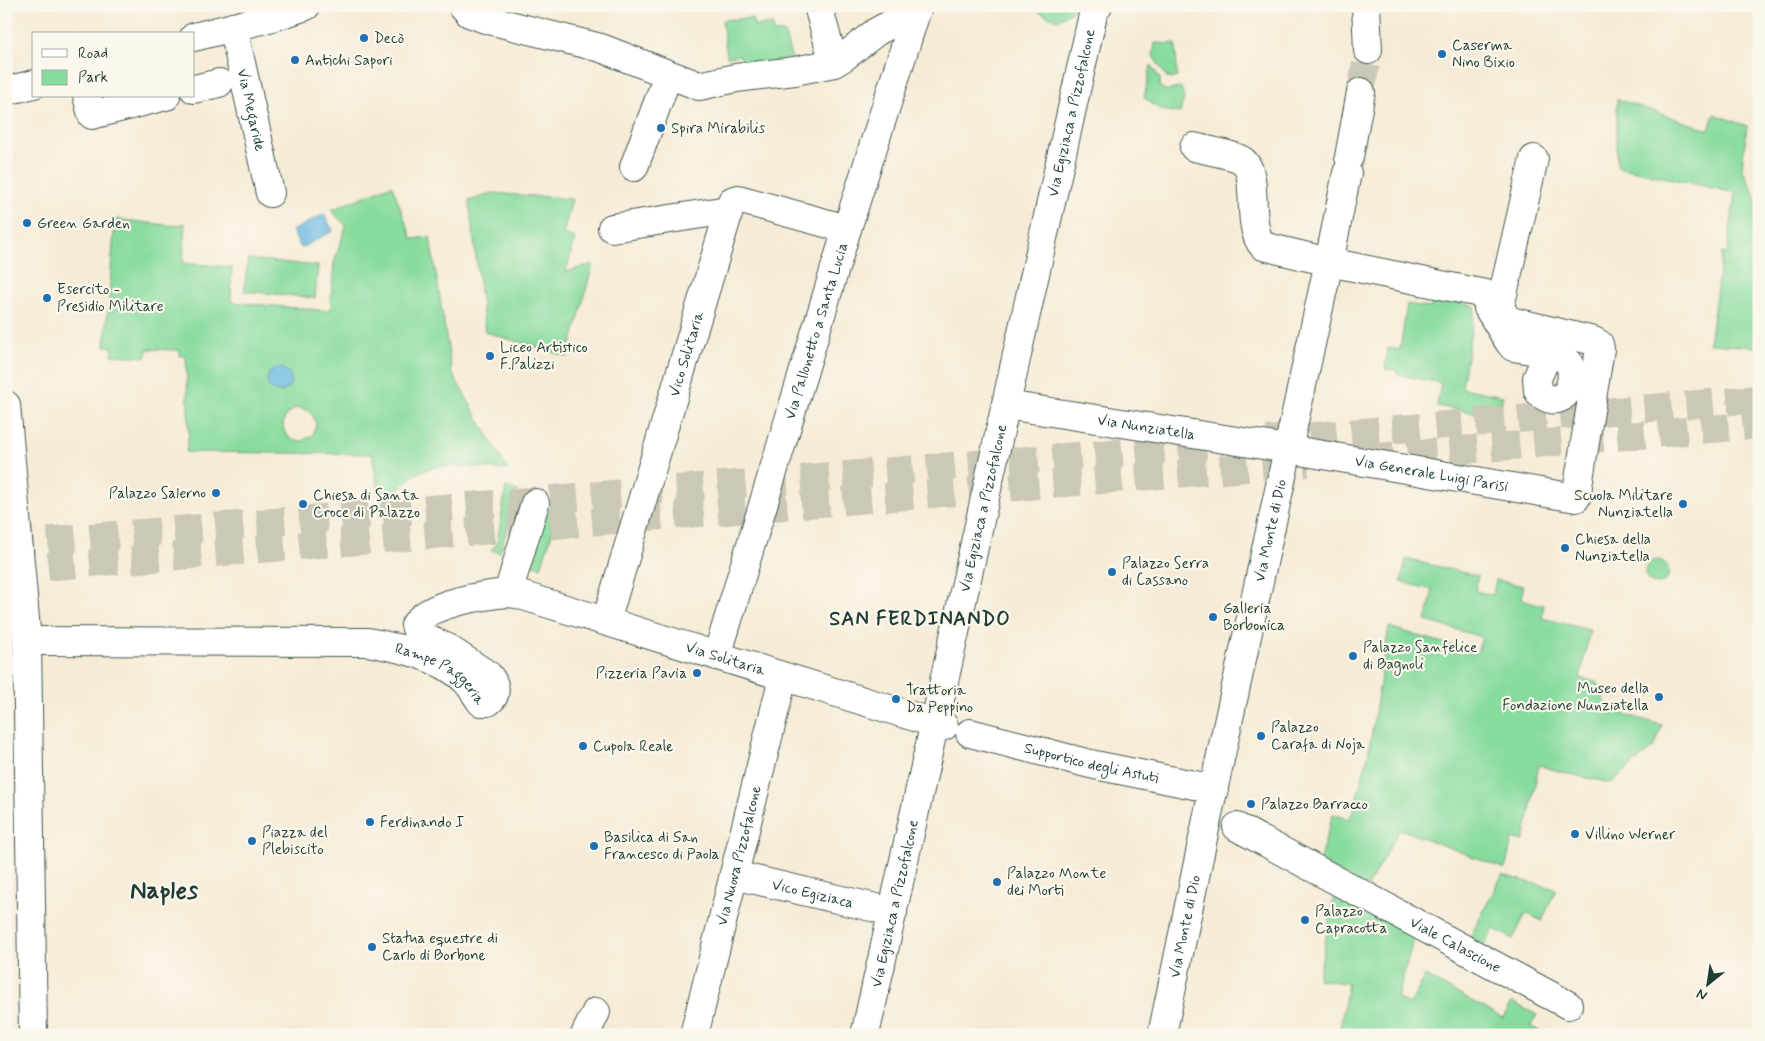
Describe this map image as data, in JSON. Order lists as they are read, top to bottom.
{
  "streets": {
    "street": [
      "Via Megaride",
      "Via Egiziaca a Pizzofalcone",
      "Via Pallonetto a Santa Lucia",
      "Vico Solitaria",
      "Via Nunziatella",
      "Via Generale Luigi Parisi",
      "Via Monte di Dio",
      "Via Solitaria",
      "Rampe Paggeria",
      "Supportico degli Astuti",
      "Via Nuova Pizzofalcone",
      "Vico Egiziaca",
      "Viale Calascione"
    ]
  },
  "crossings": [
    ["Via Egiziaca a Pizzofalcone", "Via Nunziatella"],
    ["Via Egiziaca a Pizzofalcone", "Via Solitaria"],
    ["Via Egiziaca a Pizzofalcone", "Vico Egiziaca"],
    ["Via Pallonetto a Santa Lucia", "Via Solitaria"],
    ["Vico Solitaria", "Via Solitaria"],
    ["Via Nunziatella", "Via Generale Luigi Parisi"],
    ["Via Nunziatella", "Via Monte di Dio"],
    ["Via Generale Luigi Parisi", "Via Monte di Dio"],
    ["Via Monte di Dio", "Supportico degli Astuti"],
    ["Via Monte di Dio", "Viale Calascione"],
    ["Via Solitaria", "Rampe Paggeria"],
    ["Via Solitaria", "Via Nuova Pizzofalcone"],
    ["Supportico degli Astuti", "Viale Calascione"],
    ["Via Nuova Pizzofalcone", "Vico Egiziaca"]
  ],
  "districts": ["SAN FERDINANDO", "Naples"],
  "places": [
    "Decò",
    "Caserma Nino Bixio",
    "Antichi Sapori",
    "Spira Mirabilis",
    "Green Garden",
    "Esercito - Presidio Militare",
    "Liceo Artistico F.Palizzi",
    "Palazzo Salerno",
    "Chiesa di Santa Croce di Palazzo",
    "Scuola Militare Nunziatella",
    "Chiesa della Nunziatella",
    "Palazzo Serra di Cassano",
    "Galleria Borbonica",
    "Palazzo Sanfelice di Bagnoli",
    "Pizzeria Pavia",
    "Museo della Fondazione Nunziatella",
    "Trattoria Da Peppino",
    "Palazzo Carafa di Noja",
    "Cupola Reale",
    "Palazzo Barracco",
    "Ferdinando I",
    "Villino Werner",
    "Piazza del Plebiscito",
    "Basilica di San Francesco di Paola",
    "Palazzo Monte dei Morti",
    "Palazzo Capracotta",
    "Statua equestre di Carlo di Borbone"
  ],
  "legend": ["Road", "Park"],
  "north": "bottom left"
}
